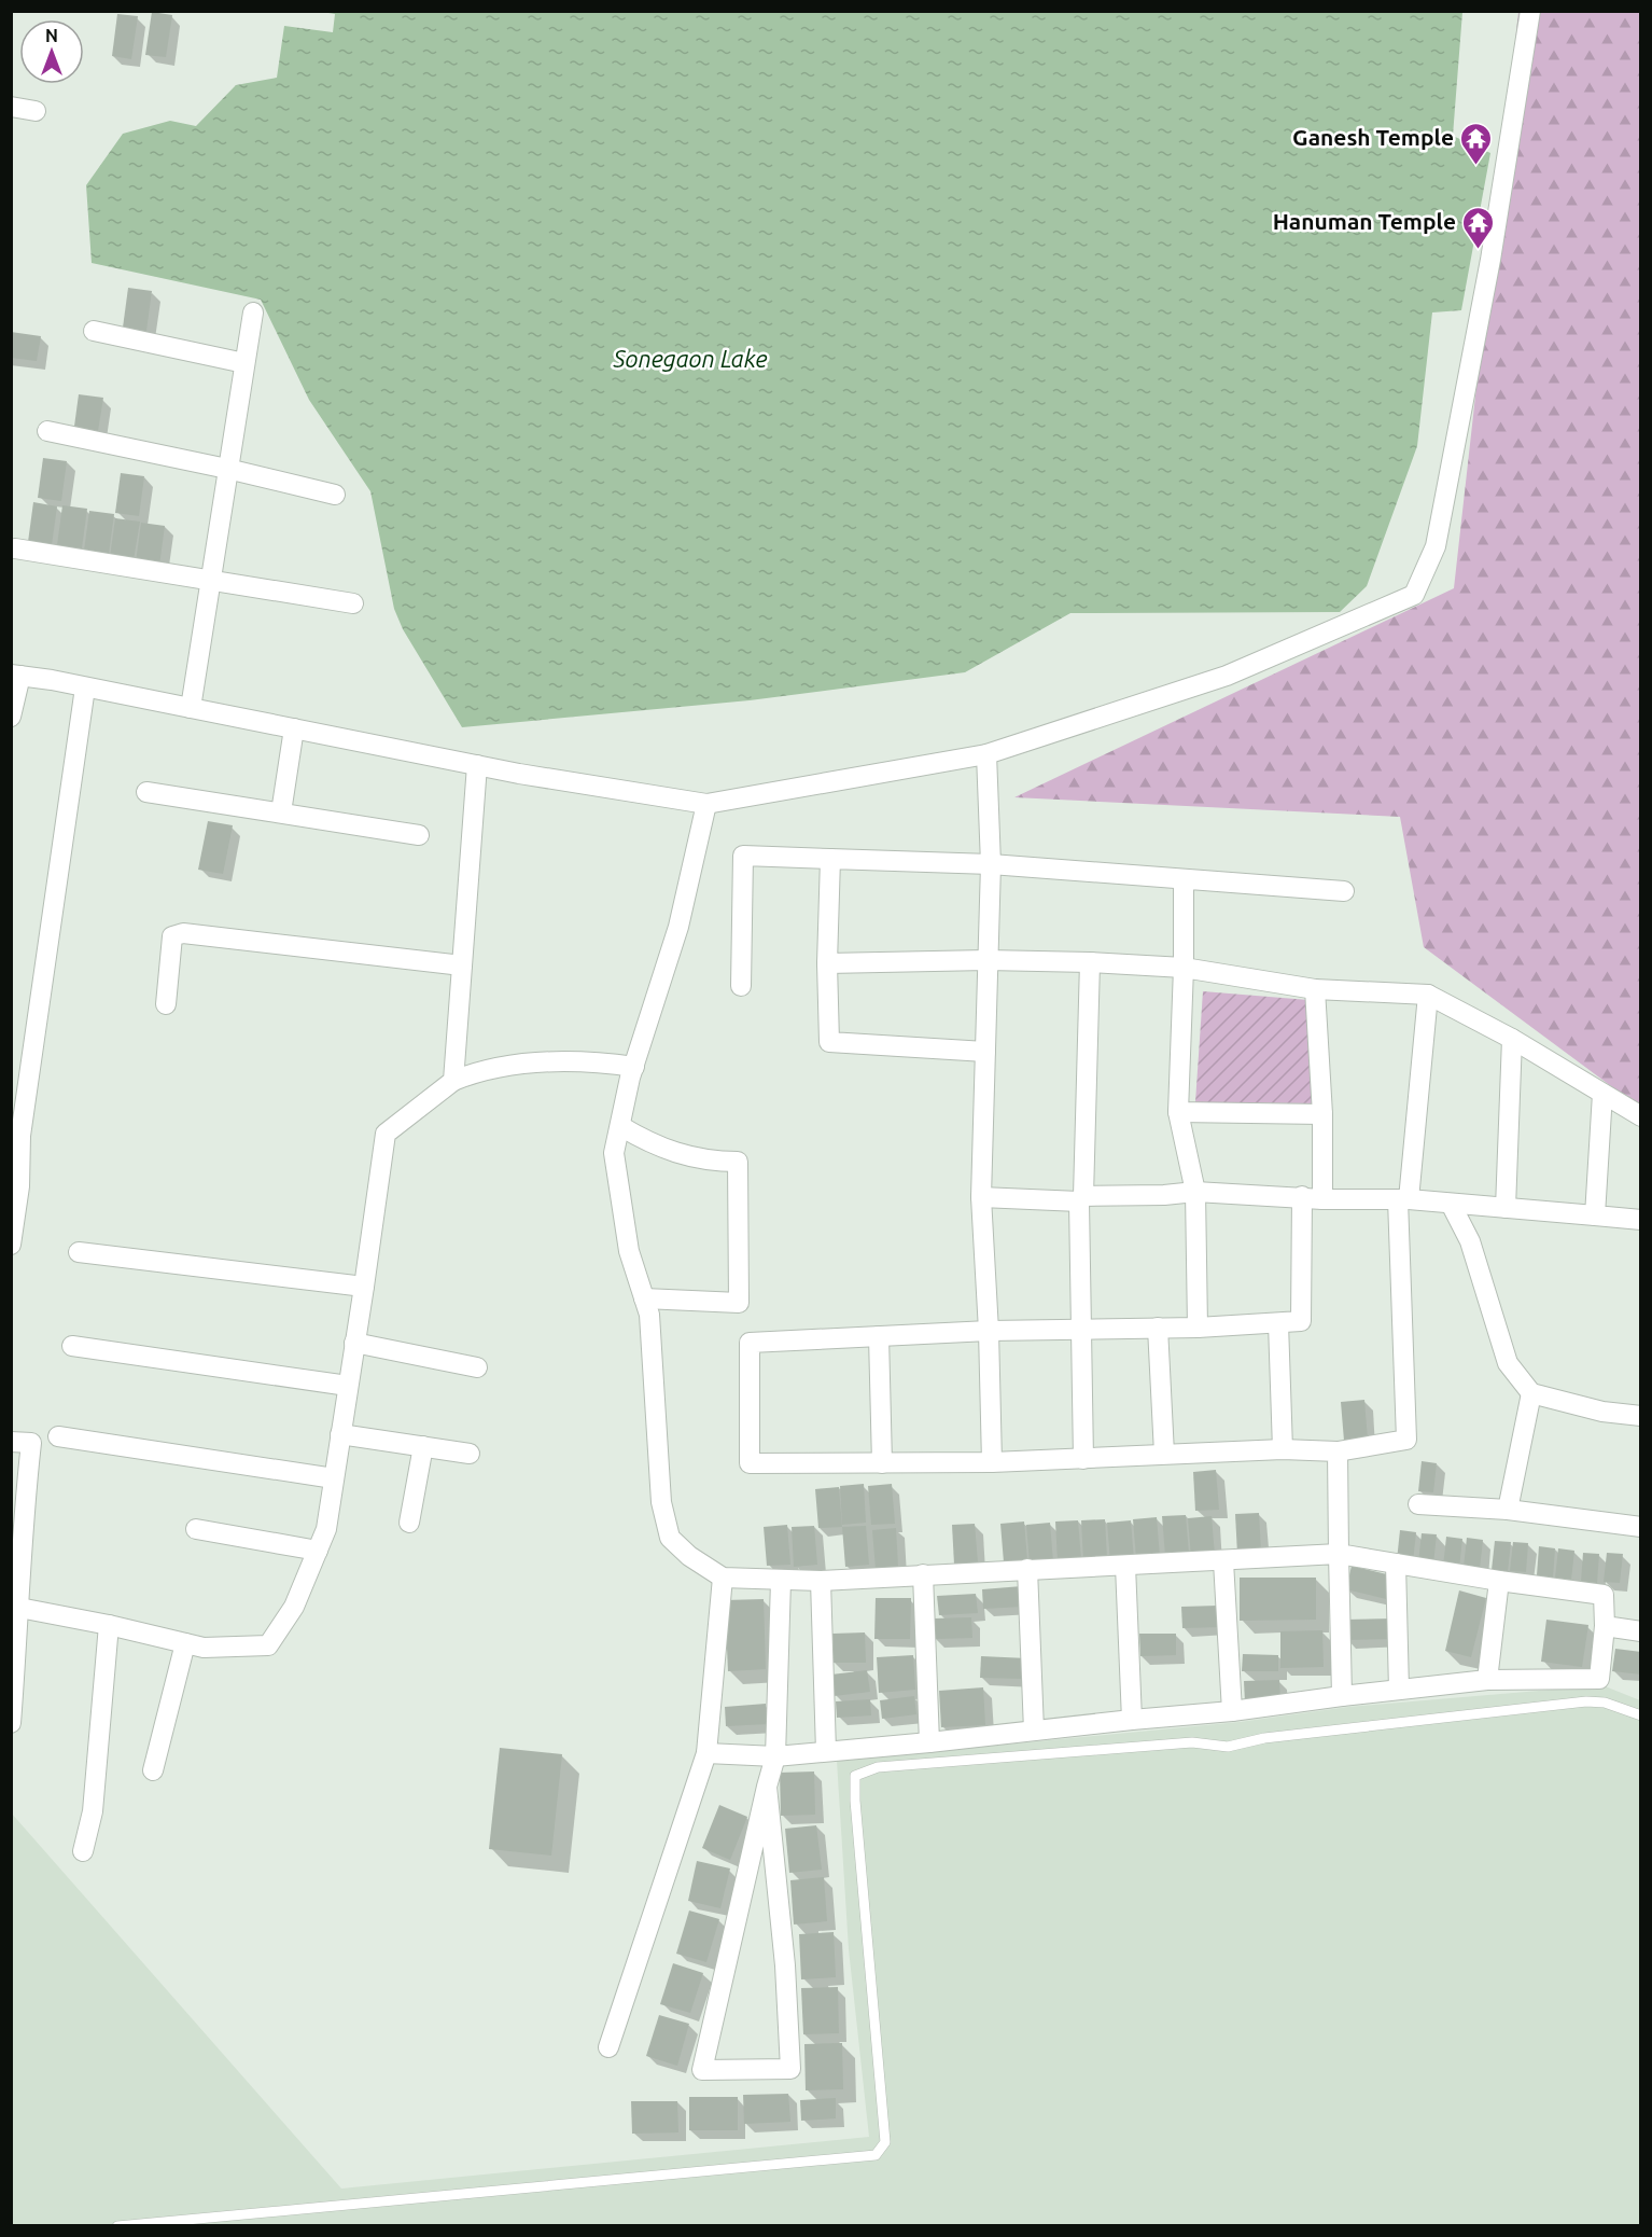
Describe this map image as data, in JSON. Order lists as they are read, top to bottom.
{
  "water": ["Sonegaon Lake"],
  "places": {
    "temple": ["Ganesh Temple", "Hanuman Temple"]
  },
  "north": "top"
}
